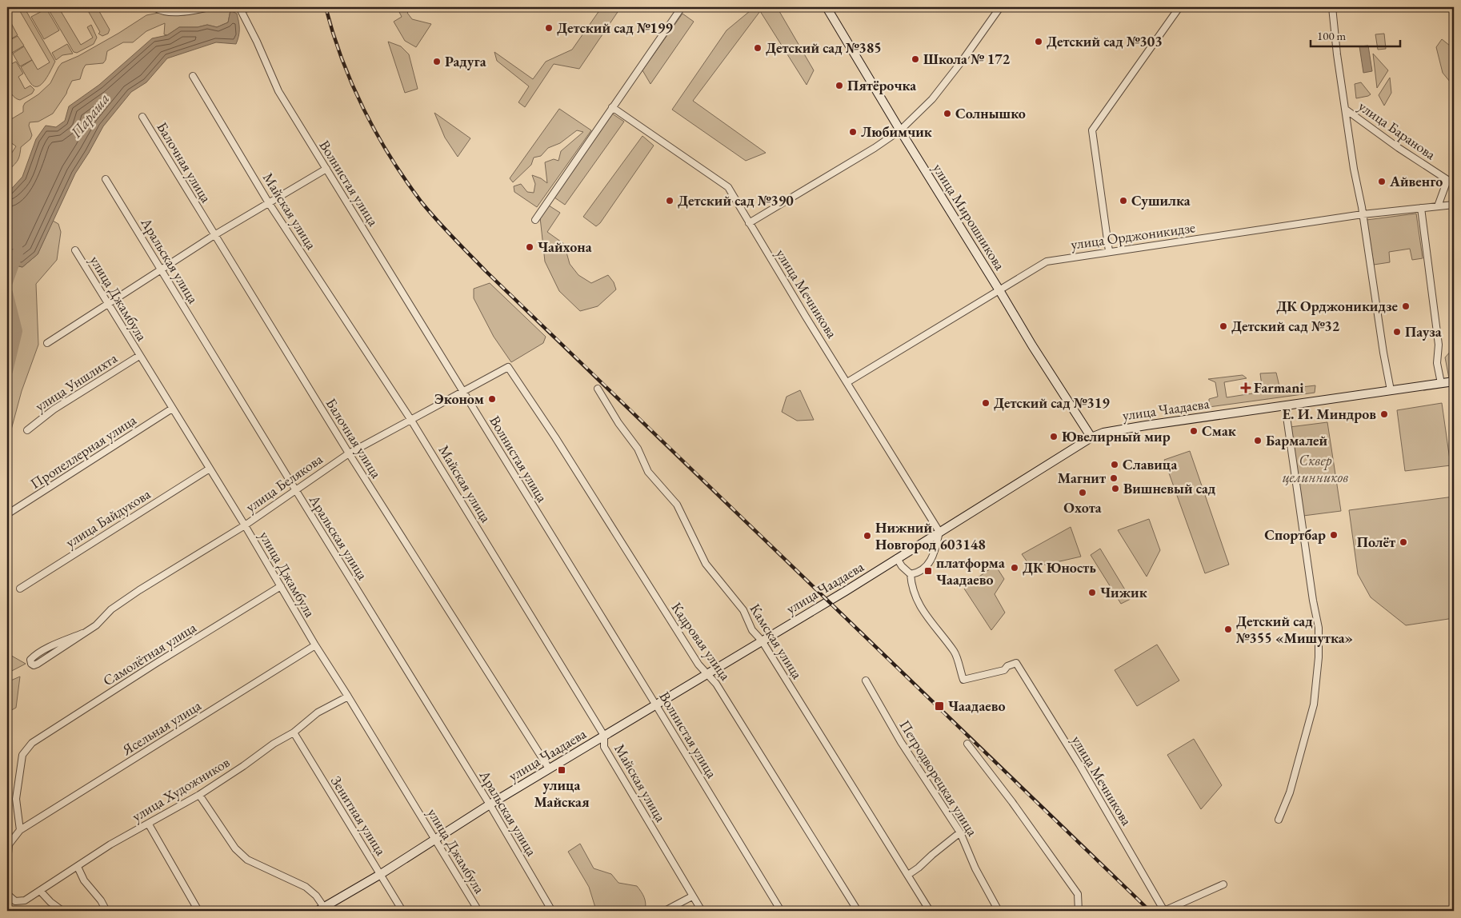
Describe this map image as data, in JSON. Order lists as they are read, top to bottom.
{
  "streets": {
    "street": [
      "улица Баранова",
      "Балочная улица",
      "Волнистая улица",
      "Майская улица",
      "улица Мирошникова",
      "улица Орджоникидзе",
      "Аральская улица",
      "улица Мечникова",
      "улица Джамбула",
      "улица Уншлихта",
      "улица Чаадаева",
      "Пропеллерная улица",
      "улица Белякова",
      "улица Байдукова",
      "Кадровая улица",
      "Камская улица",
      "Самолётная улица",
      "Ясельная улица",
      "Петродворецкая улица",
      "улица Художников",
      "Зенитная улица"
    ]
  },
  "crossings": [
    ["улица Баранова", "улица Орджоникидзе"],
    ["улица Баранова", "улица Чаадаева"],
    ["Балочная улица", "улица Чаадаева"],
    ["Балочная улица", "улица Белякова"],
    ["Волнистая улица", "улица Чаадаева"],
    ["Волнистая улица", "улица Белякова"],
    ["Майская улица", "улица Чаадаева"],
    ["Майская улица", "улица Белякова"],
    ["улица Мирошникова", "улица Орджоникидзе"],
    ["улица Мирошникова", "улица Чаадаева"],
    ["улица Орджоникидзе", "улица Мечникова"],
    ["Аральская улица", "улица Чаадаева"],
    ["Аральская улица", "улица Белякова"],
    ["улица Мечникова", "улица Чаадаева"],
    ["улица Джамбула", "улица Уншлихта"],
    ["улица Джамбула", "улица Чаадаева"],
    ["улица Джамбула", "Пропеллерная улица"],
    ["улица Джамбула", "улица Белякова"],
    ["улица Джамбула", "улица Байдукова"],
    ["улица Джамбула", "Самолётная улица"],
    ["улица Джамбула", "Ясельная улица"],
    ["улица Джамбула", "улица Художников"],
    ["улица Чаадаева", "Кадровая улица"],
    ["улица Чаадаева", "Камская улица"],
    ["улица Чаадаева", "Зенитная улица"],
    ["улица Белякова", "Кадровая улица"],
    ["Самолётная улица", "Ясельная улица"],
    ["улица Художников", "Зенитная улица"]
  ],
  "water": ["Параша"],
  "parks": ["Сквер целинников"],
  "places": {
    "other": [
      "Детский сад №199",
      "Детский сад №303",
      "Детский сад №385",
      "Школа № 172",
      "Радуга",
      "Пятёрочка",
      "Солнышко",
      "Любимчик",
      "Айвенго",
      "Детский сад №390",
      "Сушилка",
      "Чайхона",
      "ДК Орджоникидзе",
      "Детский сад №32",
      "Пауза",
      "Эконом",
      "Детский сад №319",
      "Е. И. Миндров",
      "Смак",
      "Ювелирный мир",
      "Бармалей",
      "Славица",
      "Магнит",
      "Вишневый сад",
      "Охота",
      "Спортбар",
      "Нижний Новгород 603148",
      "Полёт",
      "ДК Юность",
      "Чижик",
      "Детский сад №355 «Мишутка»"
    ],
    "health": ["Farmani"],
    "transit": ["платформа Чаадаево", "Чаадаево", "улица Майская"]
  },
  "scale_bar": "100 m"
}
